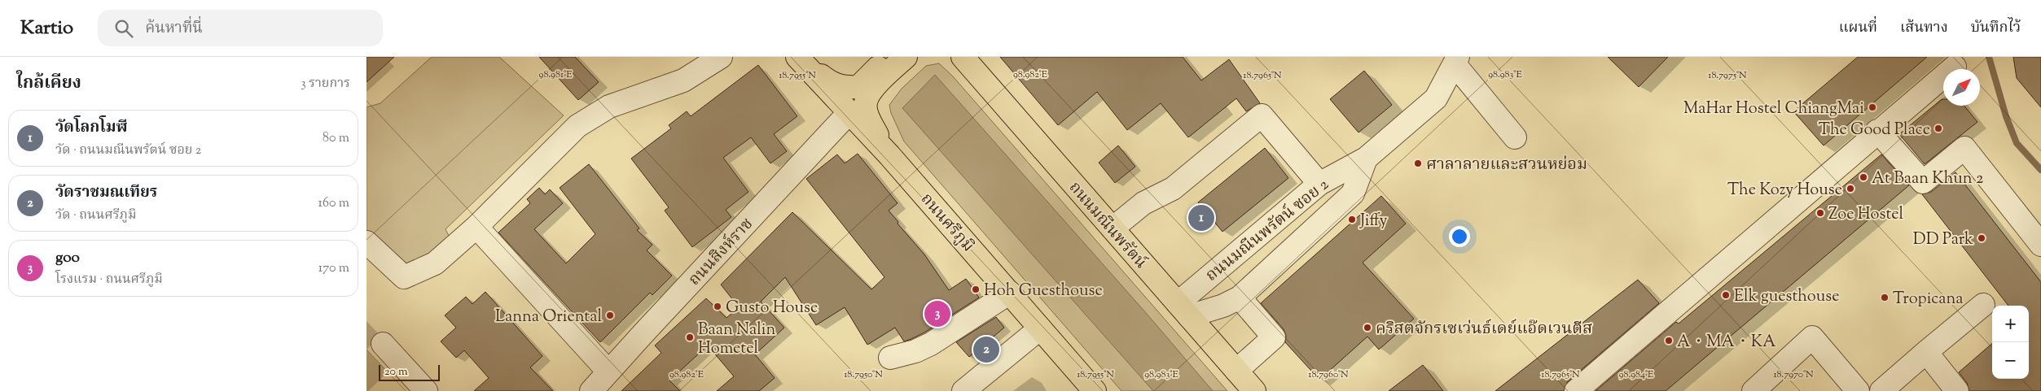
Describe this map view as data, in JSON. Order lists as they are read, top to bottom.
{
  "streets": {
    "main road": ["ถนนศรีภูมิ", "ถนนมณีนพรัตน์"],
    "street": ["ถนนมณีนพรัตน์ ซอย 2", "ถนนสิงห์ราช"]
  },
  "crossings": [
    ["ถนนศรีภูมิ", "ถนนสิงห์ราช"],
    ["ถนนมณีนพรัตน์", "ถนนมณีนพรัตน์ ซอย 2"]
  ],
  "places": [
    "MaHar Hostel ChiangMai",
    "The Good Place",
    "ศาลาลายและสวนหย่อม",
    "At Baan Khun 2",
    "The Kozy House",
    "Zoe Hostel",
    "Jiffy",
    "DD Park",
    "Hoh Guesthouse",
    "Elk guesthouse",
    "Tropicana",
    "Gusto House",
    "Lanna Oriental",
    "คริสตจักรเซเว่นธ์เดย์แอ๊ดเวนตีส",
    "Baan Nalin Hometel",
    "A・MA・KA"
  ],
  "scale_bar": "20 m",
  "north": "top right",
  "page": {
    "header": "Kartio",
    "search": "ค้นหาที่นี่",
    "nav": ["แผนที่", "เส้นทาง", "บันทึกไว้"],
    "heading": ["ใกล้เคียง", "3 รายการ"],
    "list": [
      {
        "mark": "1",
        "name": "วัดโลกโมฬี",
        "note": "วัด · ถนนมณีนพรัตน์ ซอย 2",
        "value": "80 m"
      },
      {
        "mark": "2",
        "name": "วัดราชมณเทียร",
        "note": "วัด · ถนนศรีภูมิ",
        "value": "160 m"
      },
      {
        "mark": "3",
        "name": "goo",
        "note": "โรงแรม · ถนนศรีภูมิ",
        "value": "170 m"
      }
    ],
    "pins": ["1", "3", "2"],
    "map_buttons": ["+", "−"],
    "scale": "20 m"
  },
  "coordinates": [
    "98.981°E",
    "98.982°E",
    "98.983°E",
    "18.7955°N",
    "18.7965°N",
    "18.7975°N",
    "18.7950°N",
    "18.7960°N",
    "18.7970°N",
    "98.984°E"
  ]
}
